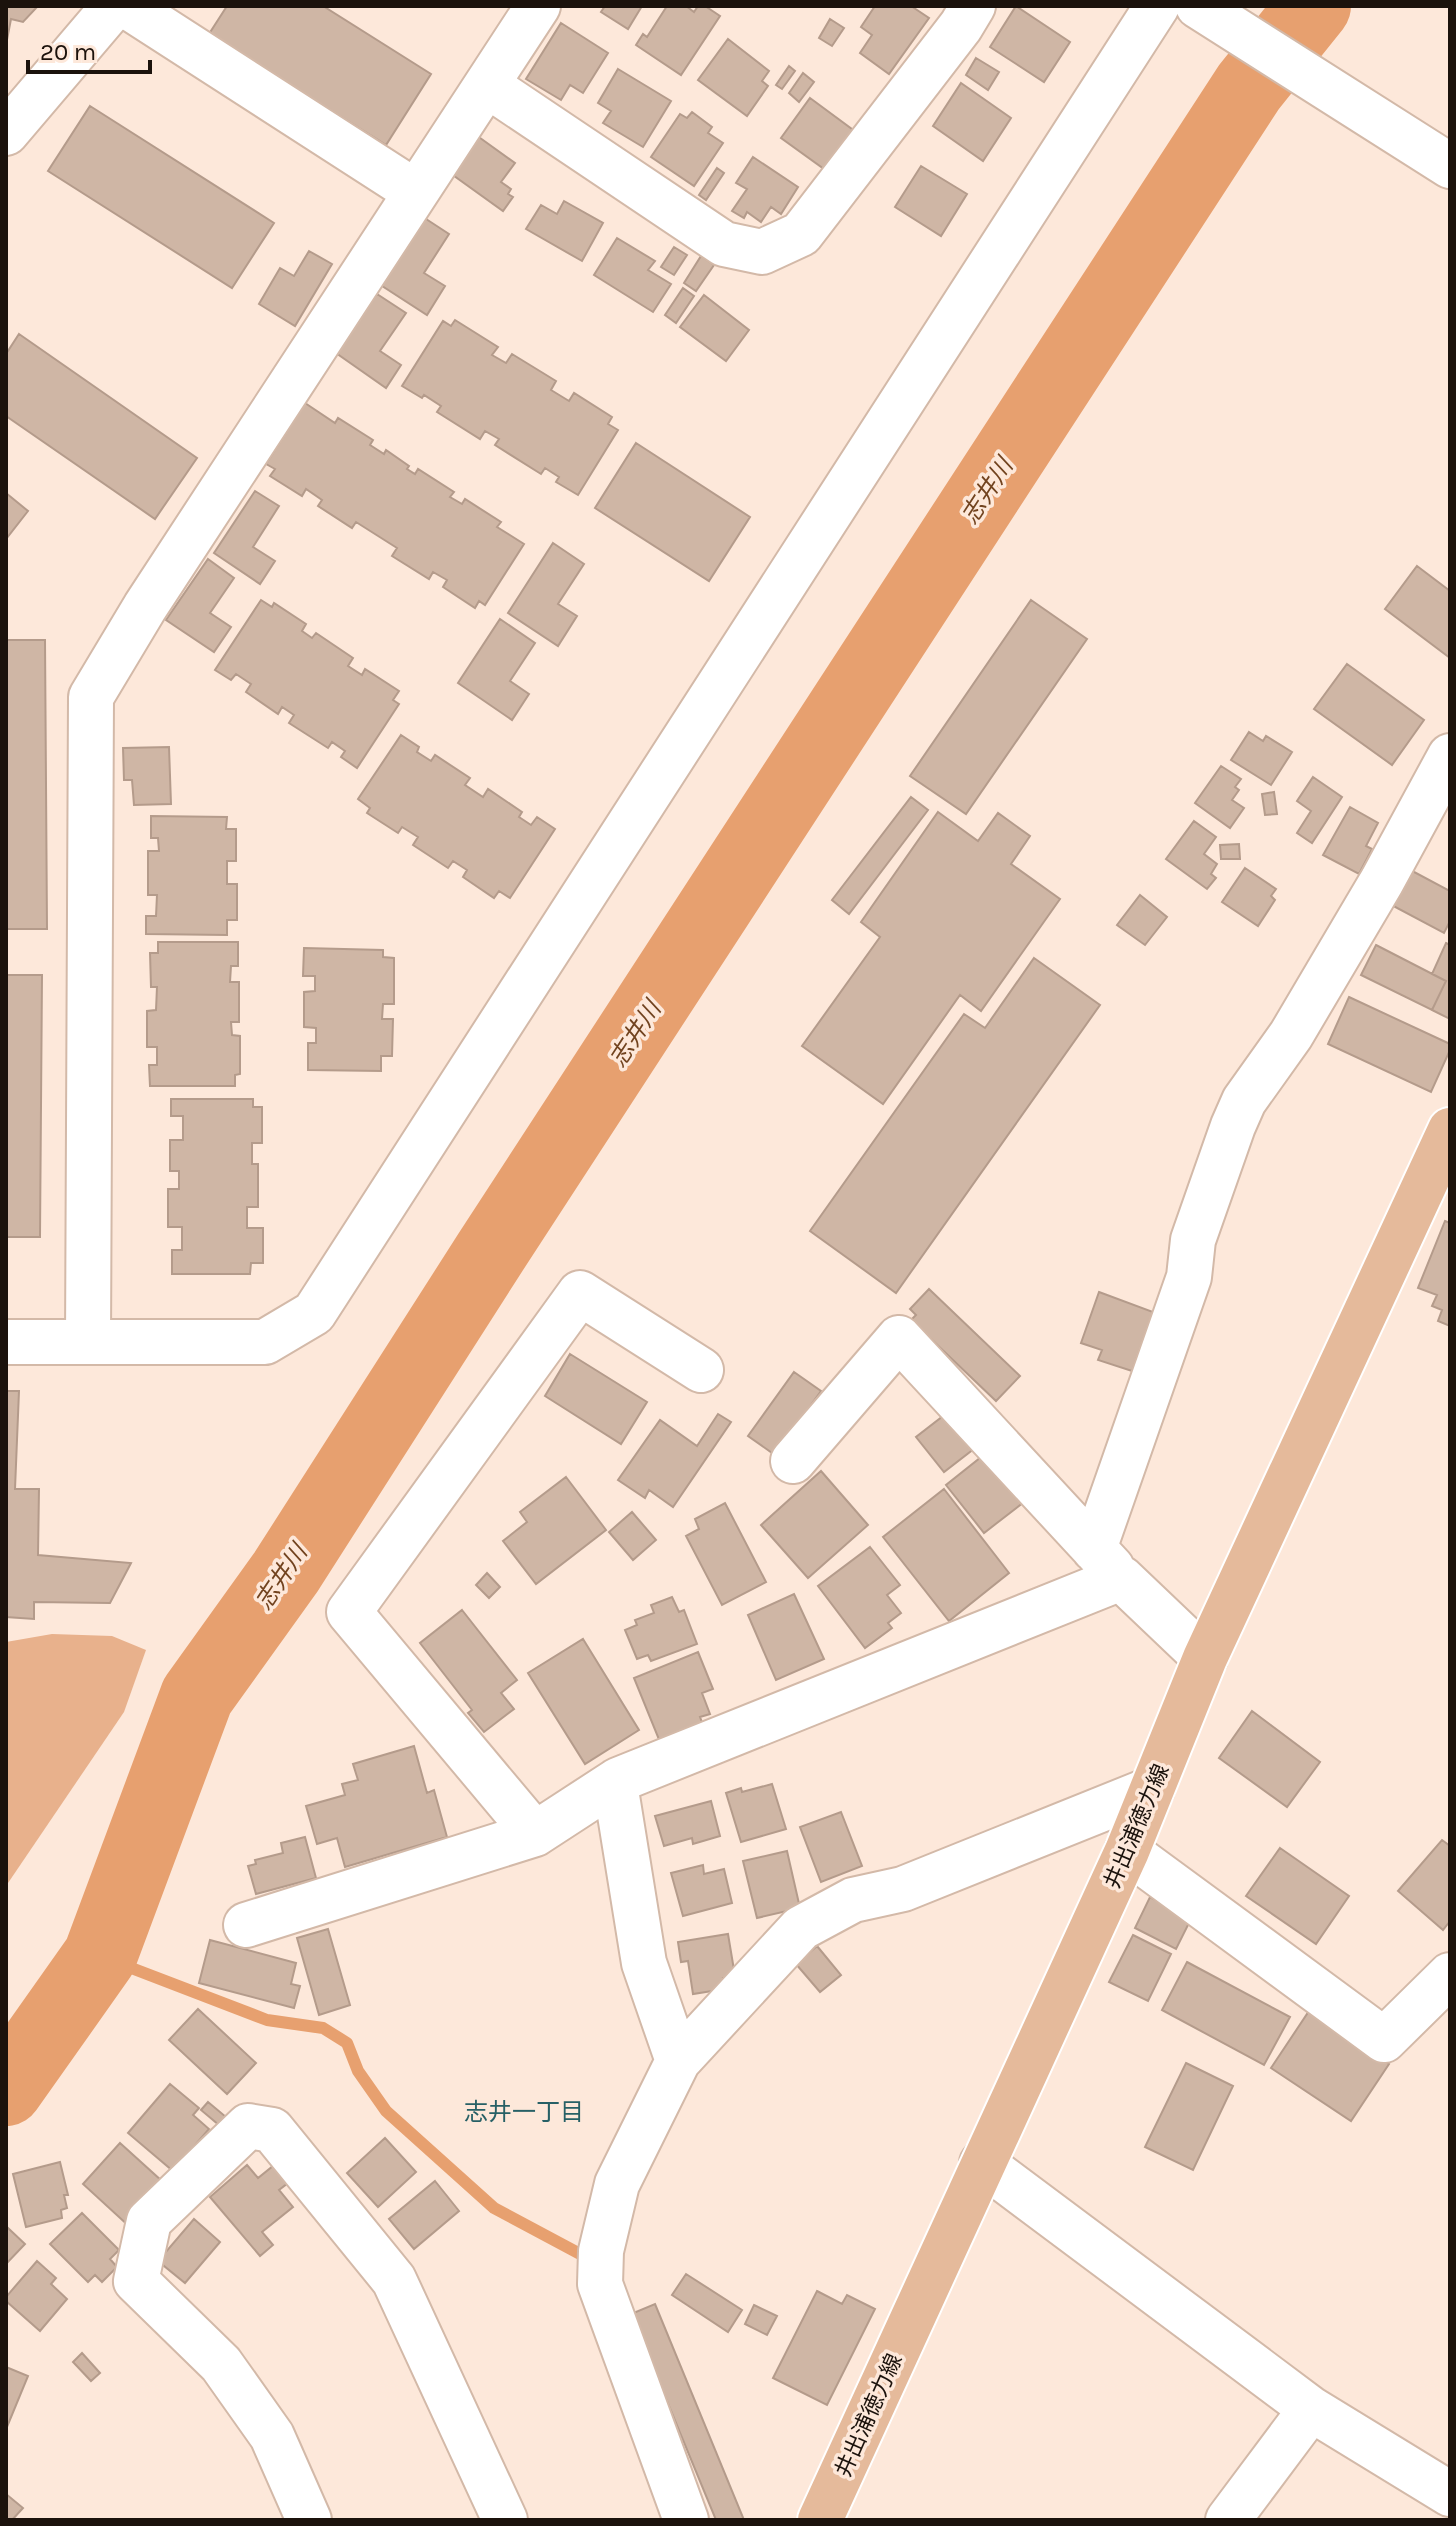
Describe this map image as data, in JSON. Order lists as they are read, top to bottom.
{
  "streets": {
    "main road": ["井出浦徳力線"]
  },
  "districts": ["志井一丁目"],
  "water": ["志井川"],
  "scale_bar": "20 m"
}
